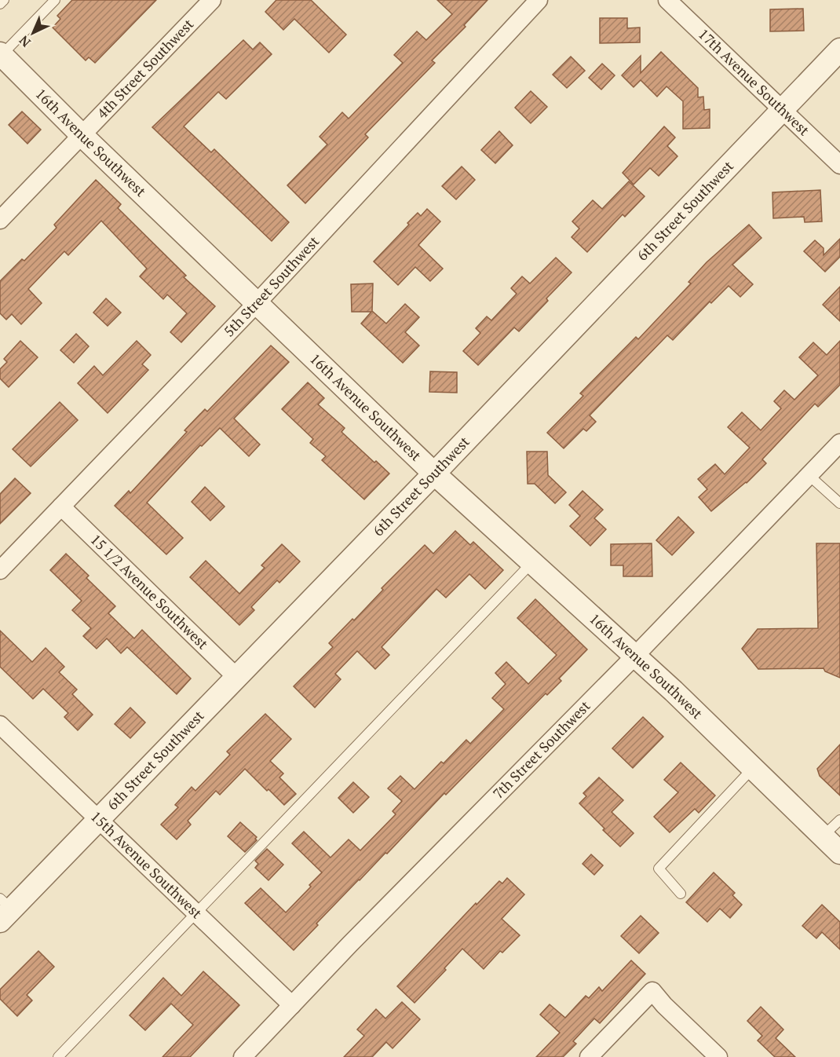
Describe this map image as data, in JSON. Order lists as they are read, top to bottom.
{
  "streets": {
    "street": [
      "4th Street Southwest",
      "17th Avenue Southwest",
      "16th Avenue Southwest",
      "6th Street Southwest",
      "5th Street Southwest",
      "15 1/2 Avenue Southwest",
      "7th Street Southwest",
      "15th Avenue Southwest"
    ]
  },
  "crossings": [
    ["4th Street Southwest", "16th Avenue Southwest"],
    ["17th Avenue Southwest", "6th Street Southwest"],
    ["16th Avenue Southwest", "6th Street Southwest"],
    ["16th Avenue Southwest", "5th Street Southwest"],
    ["16th Avenue Southwest", "7th Street Southwest"],
    ["6th Street Southwest", "15 1/2 Avenue Southwest"],
    ["6th Street Southwest", "15th Avenue Southwest"],
    ["5th Street Southwest", "15 1/2 Avenue Southwest"],
    ["7th Street Southwest", "15th Avenue Southwest"]
  ],
  "north": "bottom left"
}
